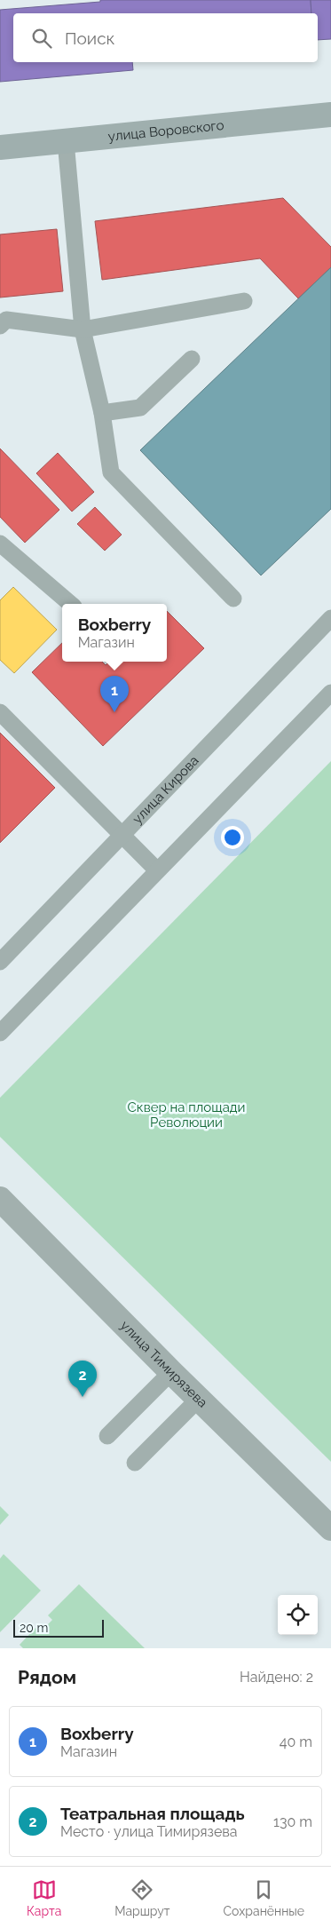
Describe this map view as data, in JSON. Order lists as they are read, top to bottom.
{
  "streets": {
    "main road": ["улица Воровского"],
    "street": ["улица Тимирязева"],
    "lane": ["улица Кирова"]
  },
  "parks": ["Сквер на площади Революции"],
  "scale_bar": "20 m",
  "page": {
    "search": "Поиск",
    "popup": ["Boxberry", "Магазин"],
    "pins": ["1", "2"],
    "scale": "20 m",
    "heading": ["Рядом", "Найдено: 2"],
    "list": [
      {
        "mark": "1",
        "name": "Boxberry",
        "note": "Магазин",
        "value": "40 m"
      },
      {
        "mark": "2",
        "name": "Театральная площадь",
        "note": "Место · улица Тимирязева",
        "value": "130 m"
      }
    ],
    "nav": ["Карта", "Маршрут", "Сохранённые"]
  }
}
